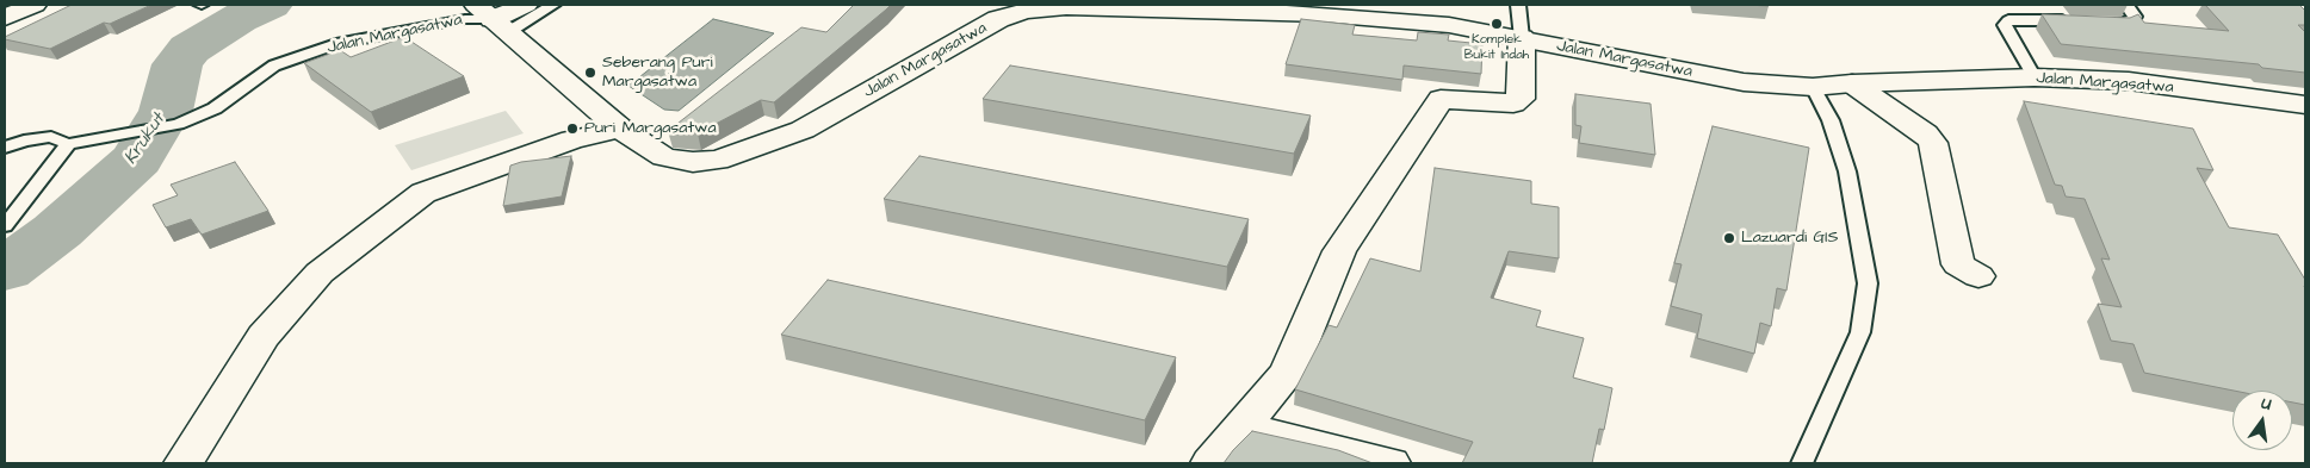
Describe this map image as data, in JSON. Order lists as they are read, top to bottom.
{
  "streets": {
    "street": ["Jalan Margasatwa"]
  },
  "water": ["Krukut"],
  "places": [
    "Komplek Bukit Indah",
    "Seberang Puri Margasatwa",
    "Puri Margasatwa",
    "Lazuardi GIS"
  ],
  "north": "top"
}
